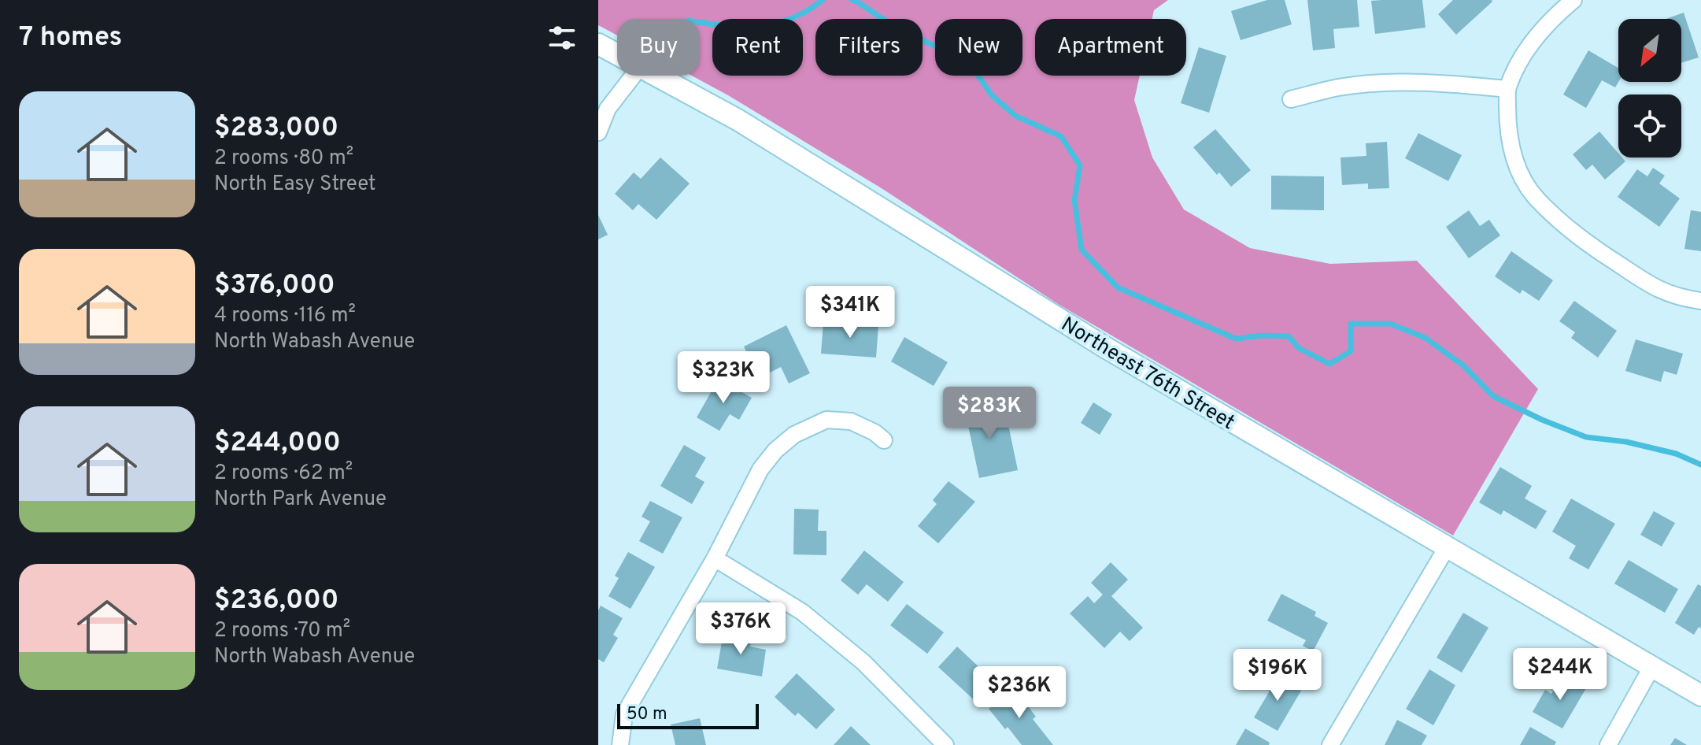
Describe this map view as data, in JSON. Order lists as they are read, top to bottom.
{
  "streets": {
    "street": ["Northeast 76th Street"]
  },
  "scale_bar": "50 m",
  "north": "bottom left",
  "page": {
    "heading": "7 homes",
    "chip": [
      "Buy",
      "Rent",
      "Filters",
      "New",
      "Apartment"
    ],
    "list": [
      {
        "name": "$283,000",
        "note": "2 rooms · 80 m² · North Easy Street"
      },
      {
        "name": "$376,000",
        "note": "4 rooms · 116 m² · North Wabash Avenue"
      },
      {
        "name": "$244,000",
        "note": "2 rooms · 62 m² · North Park Avenue"
      },
      {
        "name": "$236,000",
        "note": "2 rooms · 70 m² · North Wabash Avenue"
      }
    ],
    "price": [
      "$341K",
      "$323K",
      "$283K",
      "$376K",
      "$244K",
      "$196K",
      "$236K"
    ],
    "scale": "50 m"
  }
}
